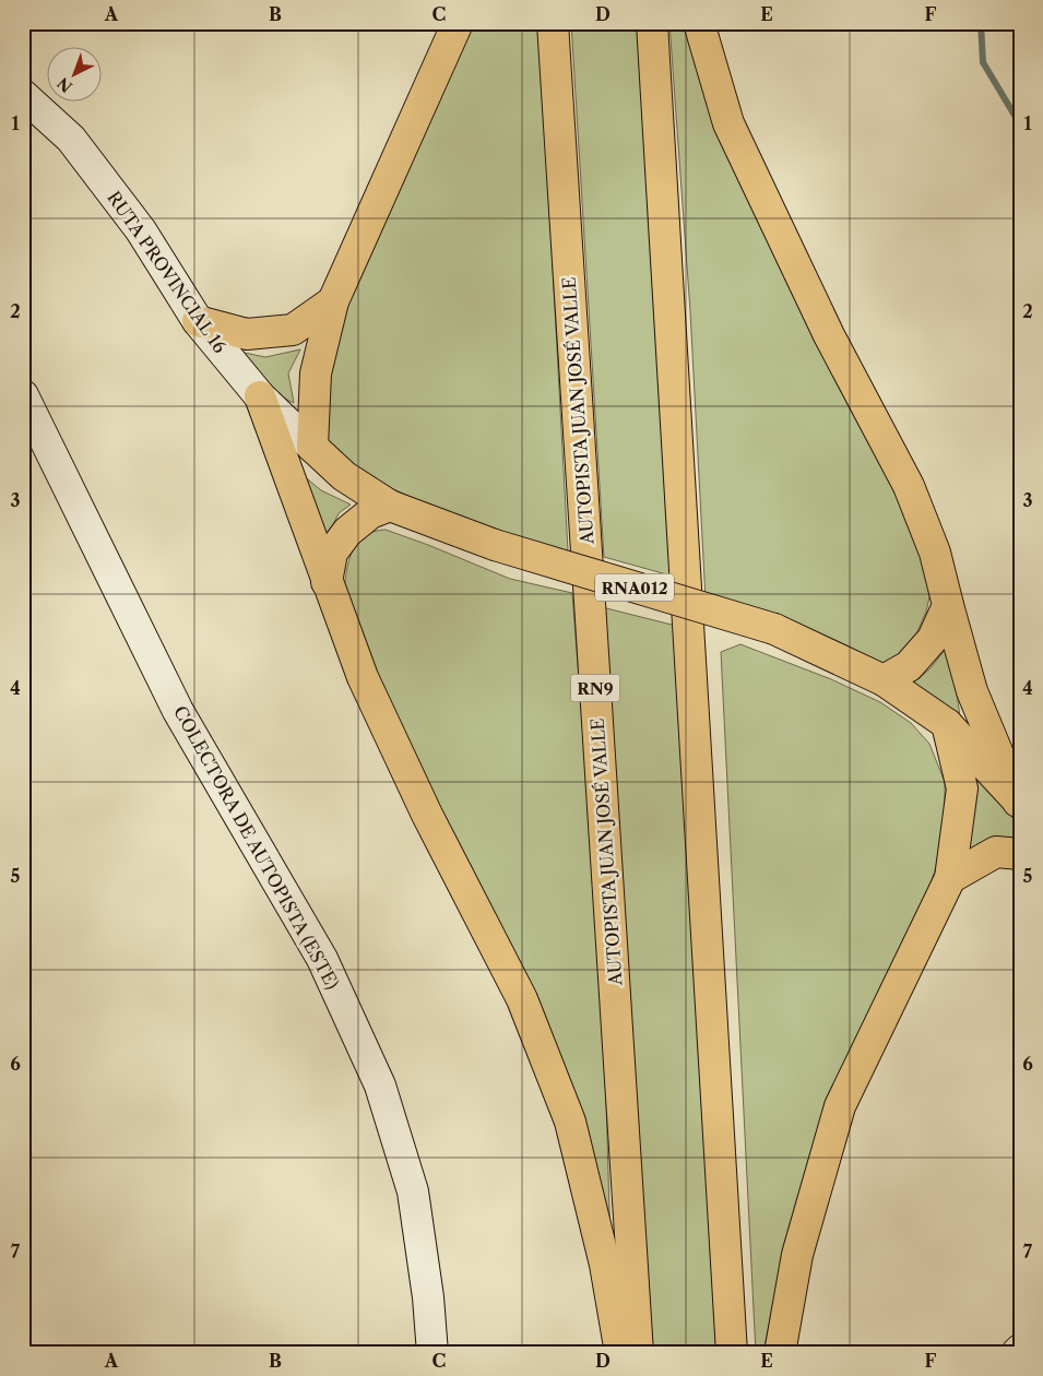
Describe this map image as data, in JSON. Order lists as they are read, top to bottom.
{
  "streets": {
    "main road": [
      "RUTA PROVINCIAL 16",
      "AUTOPISTA JUAN JOSÉ VALLE",
      "RNA012",
      "RN9",
      "COLECTORA DE AUTOPISTA (ESTE)"
    ]
  },
  "crossings": [
    ["RUTA PROVINCIAL 16", "RNA012"]
  ],
  "north": "bottom left",
  "grid": {
    "columns": [
      "A",
      "B",
      "C",
      "D",
      "E",
      "F"
    ],
    "rows": [
      "1",
      "2",
      "3",
      "4",
      "5",
      "6",
      "7"
    ]
  }
}
